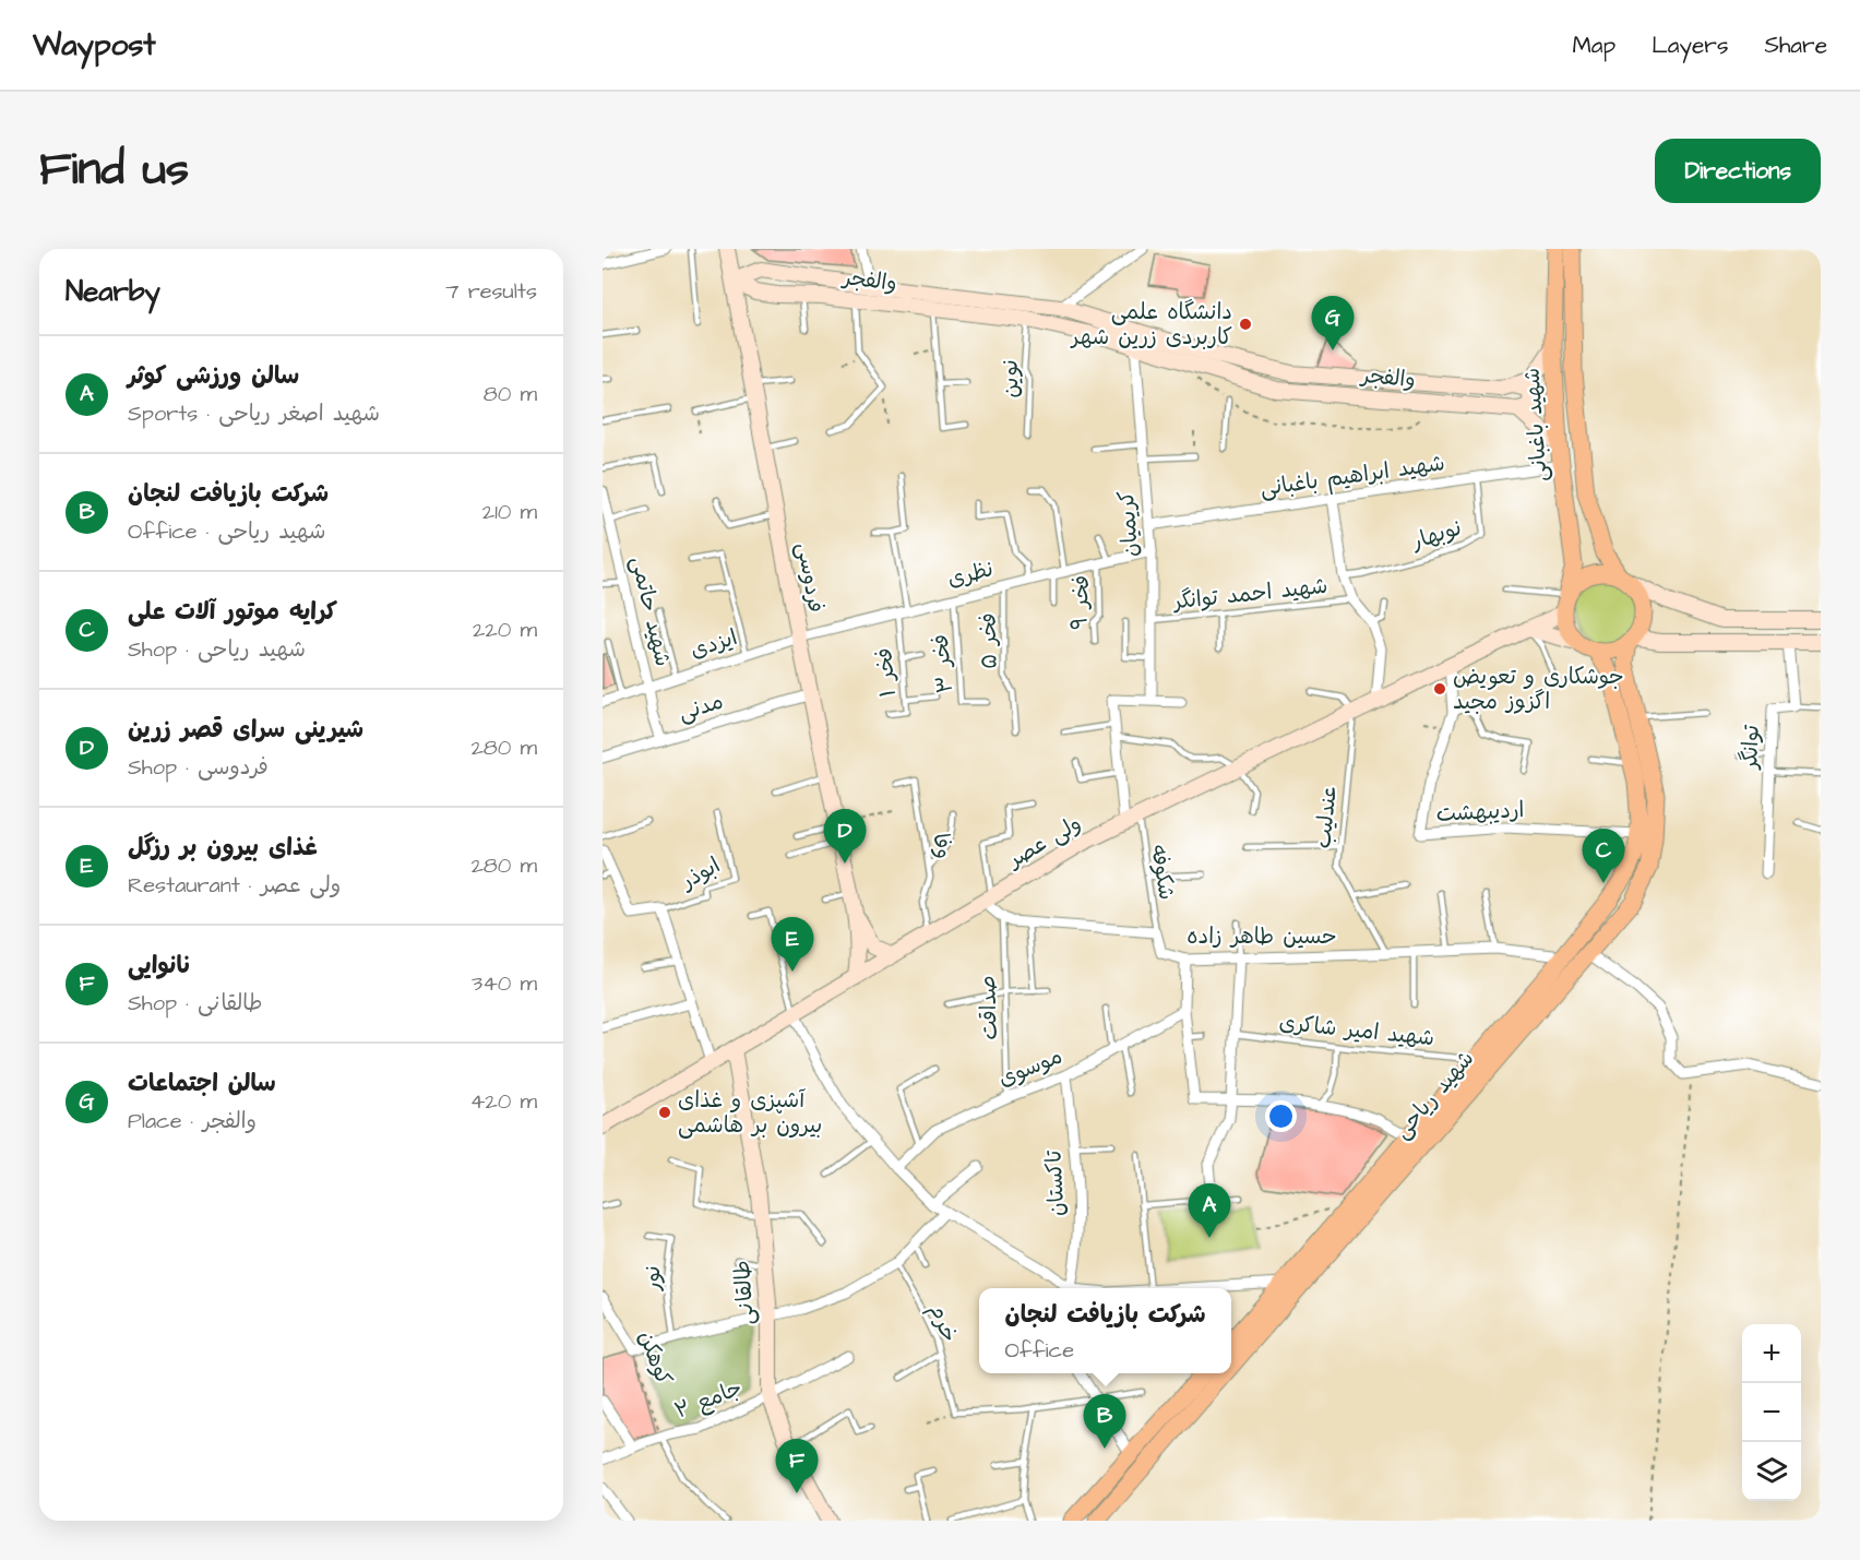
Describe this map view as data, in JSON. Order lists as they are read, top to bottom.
{
  "streets": {
    "main road": ["شهید باغبانی", "شهید ریاحی"],
    "street": [
      "والفجر",
      "شهید ابراهیم باغبانی",
      "کریمیان",
      "نظری",
      "فردوسی",
      "شهید حاتمی",
      "ایزدی",
      "مدنی",
      "توانگر",
      "اردیبهشت",
      "ولی عصر",
      "حسین طاهر زاده",
      "موسوی",
      "تاکستان",
      "طالقانی",
      "کوهکن",
      "جامع ۲"
    ],
    "lane": [
      "نوین",
      "نوبهار",
      "شهید احمد توانگر",
      "فخر ۹",
      "فخر ۵",
      "فخر ۳",
      "فخر ۱",
      "عندلیب",
      "وفا",
      "شکوفه",
      "ابوذر",
      "صداقت",
      "شهید امیر شاکری",
      "نور",
      "خرم"
    ]
  },
  "crossings": [
    ["والفجر", "نوین"],
    ["والفجر", "شهید باغبانی"],
    ["والفجر", "کریمیان"],
    ["والفجر", "فردوسی"],
    ["شهید باغبانی", "شهید ابراهیم باغبانی"],
    ["شهید باغبانی", "ولی عصر"],
    ["شهید باغبانی", "شهید ریاحی"],
    ["شهید ابراهیم باغبانی", "کریمیان"],
    ["شهید ابراهیم باغبانی", "نوبهار"],
    ["کریمیان", "نظری"],
    ["کریمیان", "شهید احمد توانگر"],
    ["نظری", "فردوسی"],
    ["نظری", "فخر ۹"],
    ["نظری", "فخر ۵"],
    ["نظری", "ایزدی"],
    ["نظری", "فخر ۳"],
    ["نظری", "فخر ۱"],
    ["فردوسی", "ایزدی"],
    ["فردوسی", "مدنی"],
    ["فردوسی", "ولی عصر"],
    ["شهید حاتمی", "ایزدی"],
    ["شهید حاتمی", "مدنی"],
    ["اردیبهشت", "ولی عصر"],
    ["اردیبهشت", "شهید ریاحی"],
    ["عندلیب", "ولی عصر"],
    ["عندلیب", "حسین طاهر زاده"],
    ["ولی عصر", "وفا"],
    ["ولی عصر", "شکوفه"],
    ["ولی عصر", "حسین طاهر زاده"],
    ["ولی عصر", "شهید ریاحی"],
    ["ولی عصر", "طالقانی"],
    ["شکوفه", "حسین طاهر زاده"],
    ["حسین طاهر زاده", "صداقت"],
    ["حسین طاهر زاده", "شهید ریاحی"],
    ["صداقت", "موسوی"],
    ["شهید امیر شاکری", "شهید ریاحی"],
    ["موسوی", "تاکستان"],
    ["طالقانی", "جامع ۲"],
    ["کوهکن", "جامع ۲"]
  ],
  "places": ["دانشگاه علمی کاربردی زرین شهر", "جوشکاری و تعویض اگزوز مجید", "آشپزی و غذای بیرون بر هاشمی"],
  "page": {
    "header": "Waypost",
    "nav": ["Map", "Layers", "Share"],
    "title": "Find us",
    "buttons": "Directions",
    "heading": ["Nearby", "7 results"],
    "pins": [
      "G",
      "D",
      "C",
      "E",
      "A",
      "B",
      "F"
    ],
    "list": [
      {
        "mark": "A",
        "name": "سالن ورزشی کوثر",
        "note": "Sports · شهید اصغر ریاحی",
        "value": "80 m"
      },
      {
        "mark": "B",
        "name": "شرکت بازیافت لنجان",
        "note": "Office · شهید ریاحی",
        "value": "210 m"
      },
      {
        "mark": "C",
        "name": "کرایه موتور آلات علی",
        "note": "Shop · شهید ریاحی",
        "value": "220 m"
      },
      {
        "mark": "D",
        "name": "شیرینی سرای قصر زرین",
        "note": "Shop · فردوسی",
        "value": "280 m"
      },
      {
        "mark": "E",
        "name": "غذای بیرون بر رزگل",
        "note": "Restaurant · ولی عصر",
        "value": "280 m"
      },
      {
        "mark": "F",
        "name": "نانوایی",
        "note": "Shop · طالقانی",
        "value": "340 m"
      },
      {
        "mark": "G",
        "name": "سالن اجتماعات",
        "note": "Place · والفجر",
        "value": "420 m"
      }
    ],
    "popup": ["شرکت بازیافت لنجان", "Office"],
    "map_buttons": ["+", "−"]
  }
}
